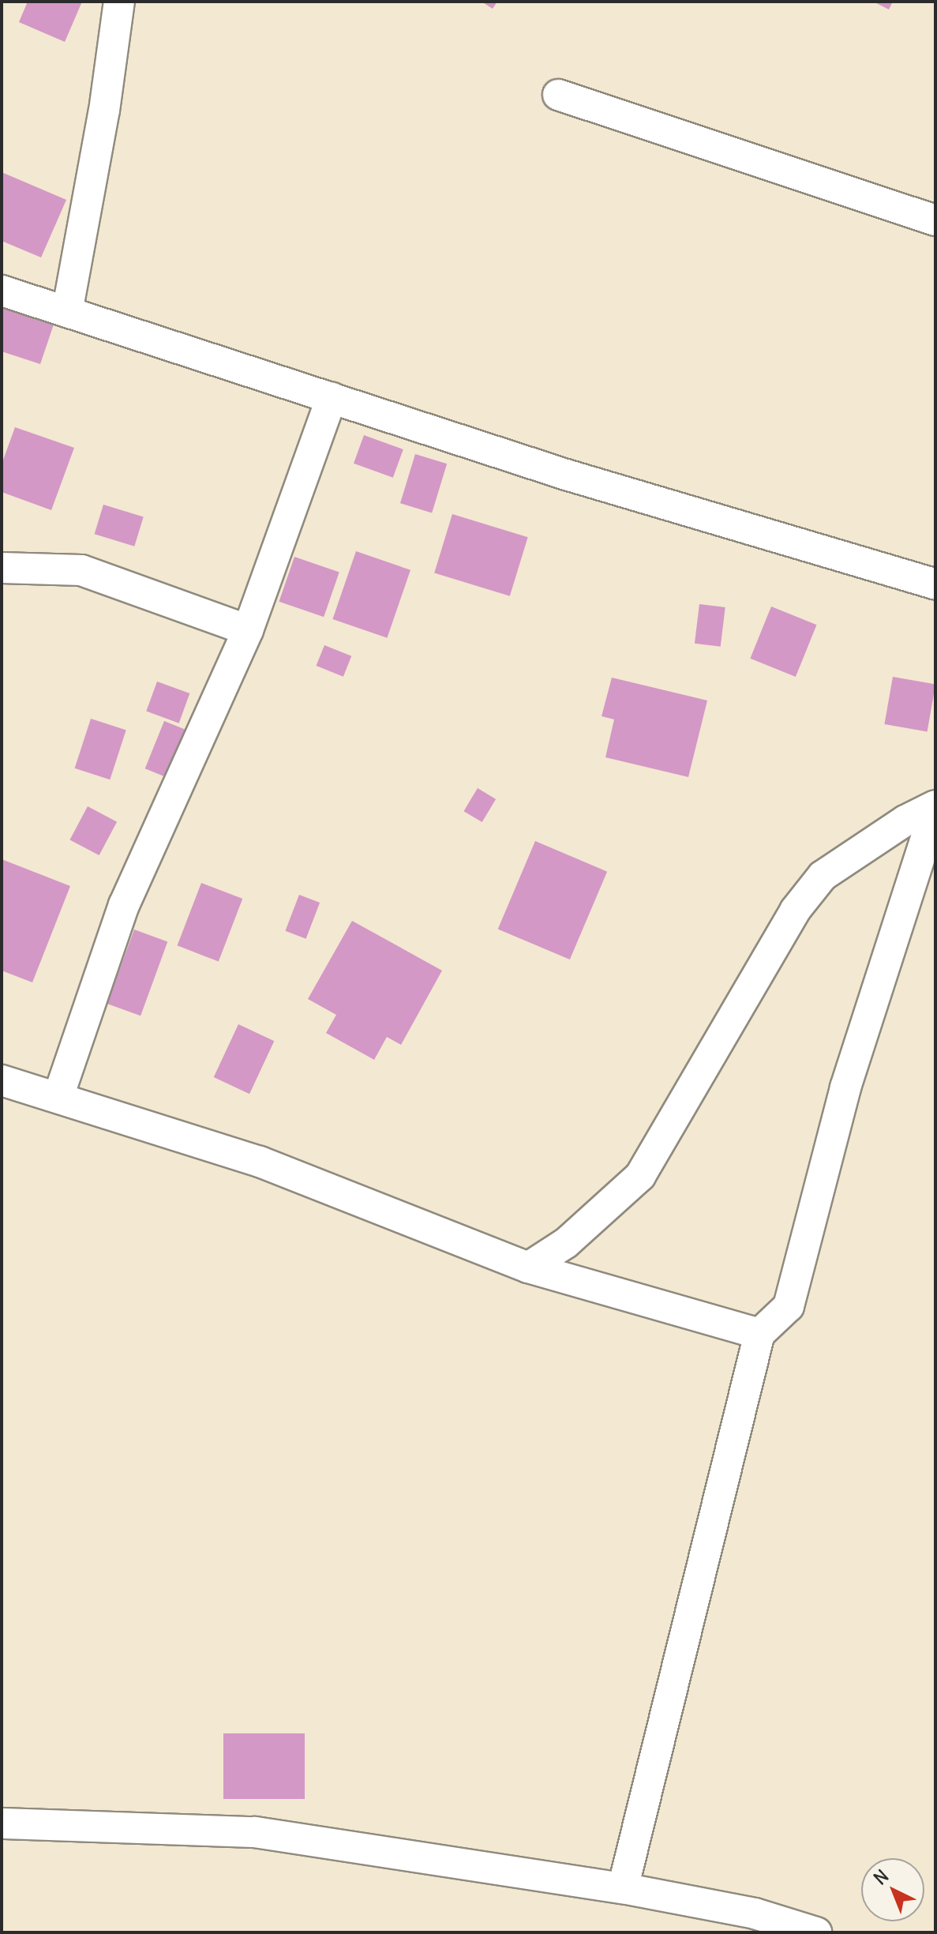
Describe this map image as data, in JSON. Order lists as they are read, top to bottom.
{
  "north": "top left"
}
